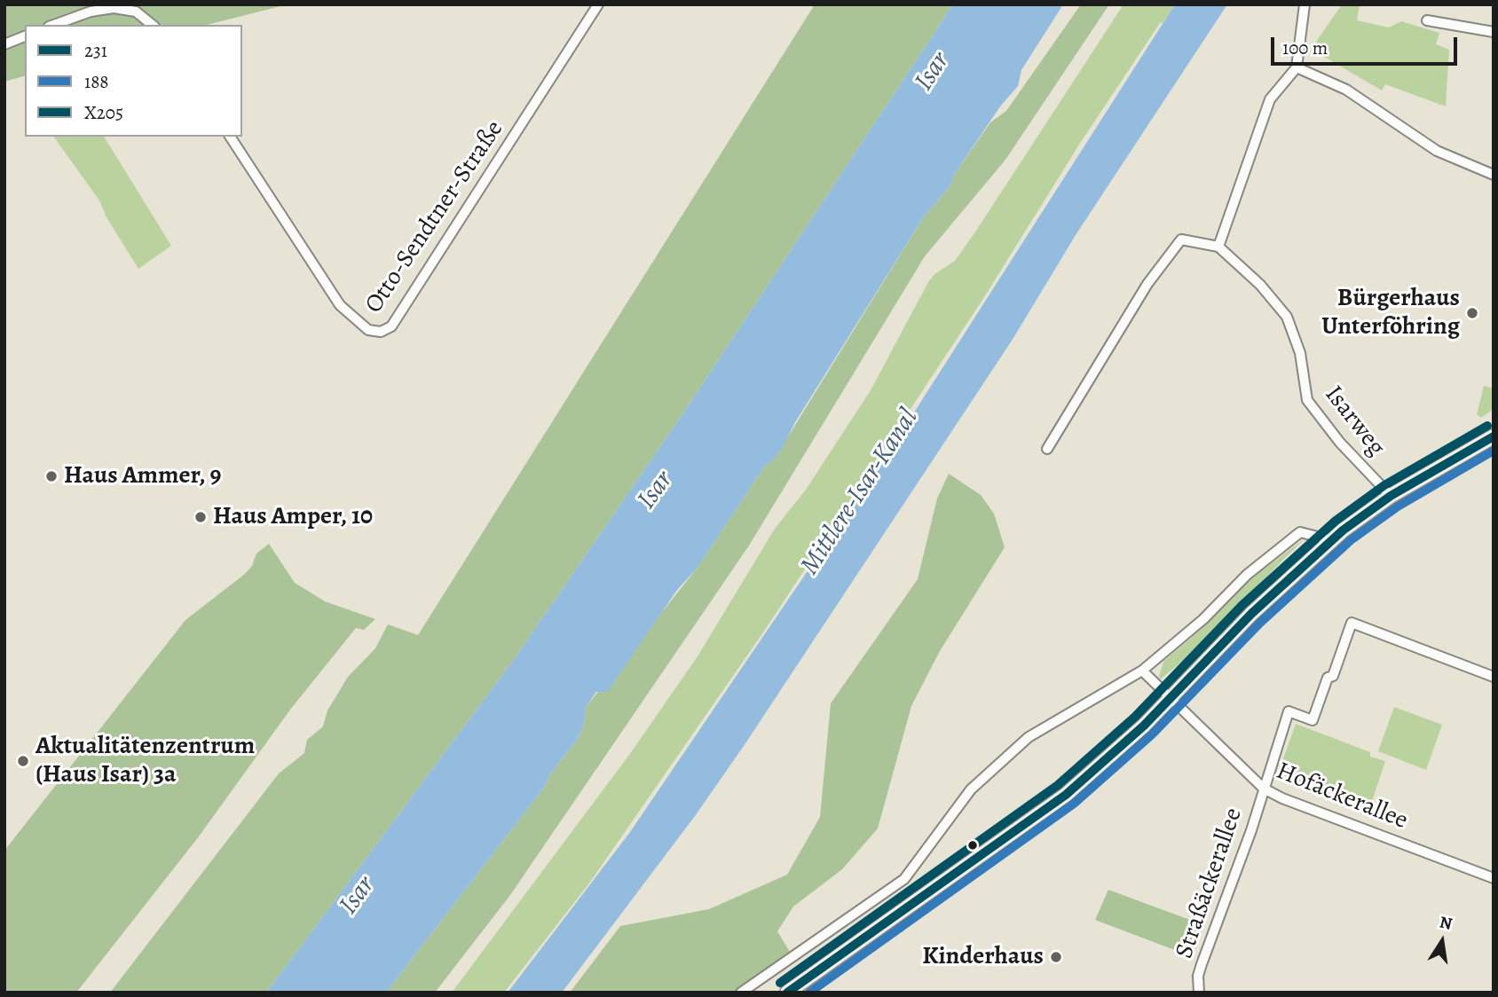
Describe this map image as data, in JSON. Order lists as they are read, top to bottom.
{
  "streets": {
    "street": [
      "Otto-Sendtner-Straße",
      "Isarweg",
      "Hofäckerallee",
      "Straßäckerallee"
    ]
  },
  "crossings": [
    ["Hofäckerallee", "Straßäckerallee"]
  ],
  "water": ["Isar", "Mittlere-Isar-Kanal"],
  "places": [
    "Bürgerhaus Unterföhring",
    "Haus Ammer, 9",
    "Haus Amper, 10",
    "Aktualitätenzentrum (Haus Isar) 3a",
    "Kinderhaus"
  ],
  "lines": ["transit line X205", "transit line 231", "transit line 188"],
  "legend": ["231", "188", "X205"],
  "scale_bar": "100 m",
  "north": "top"
}
